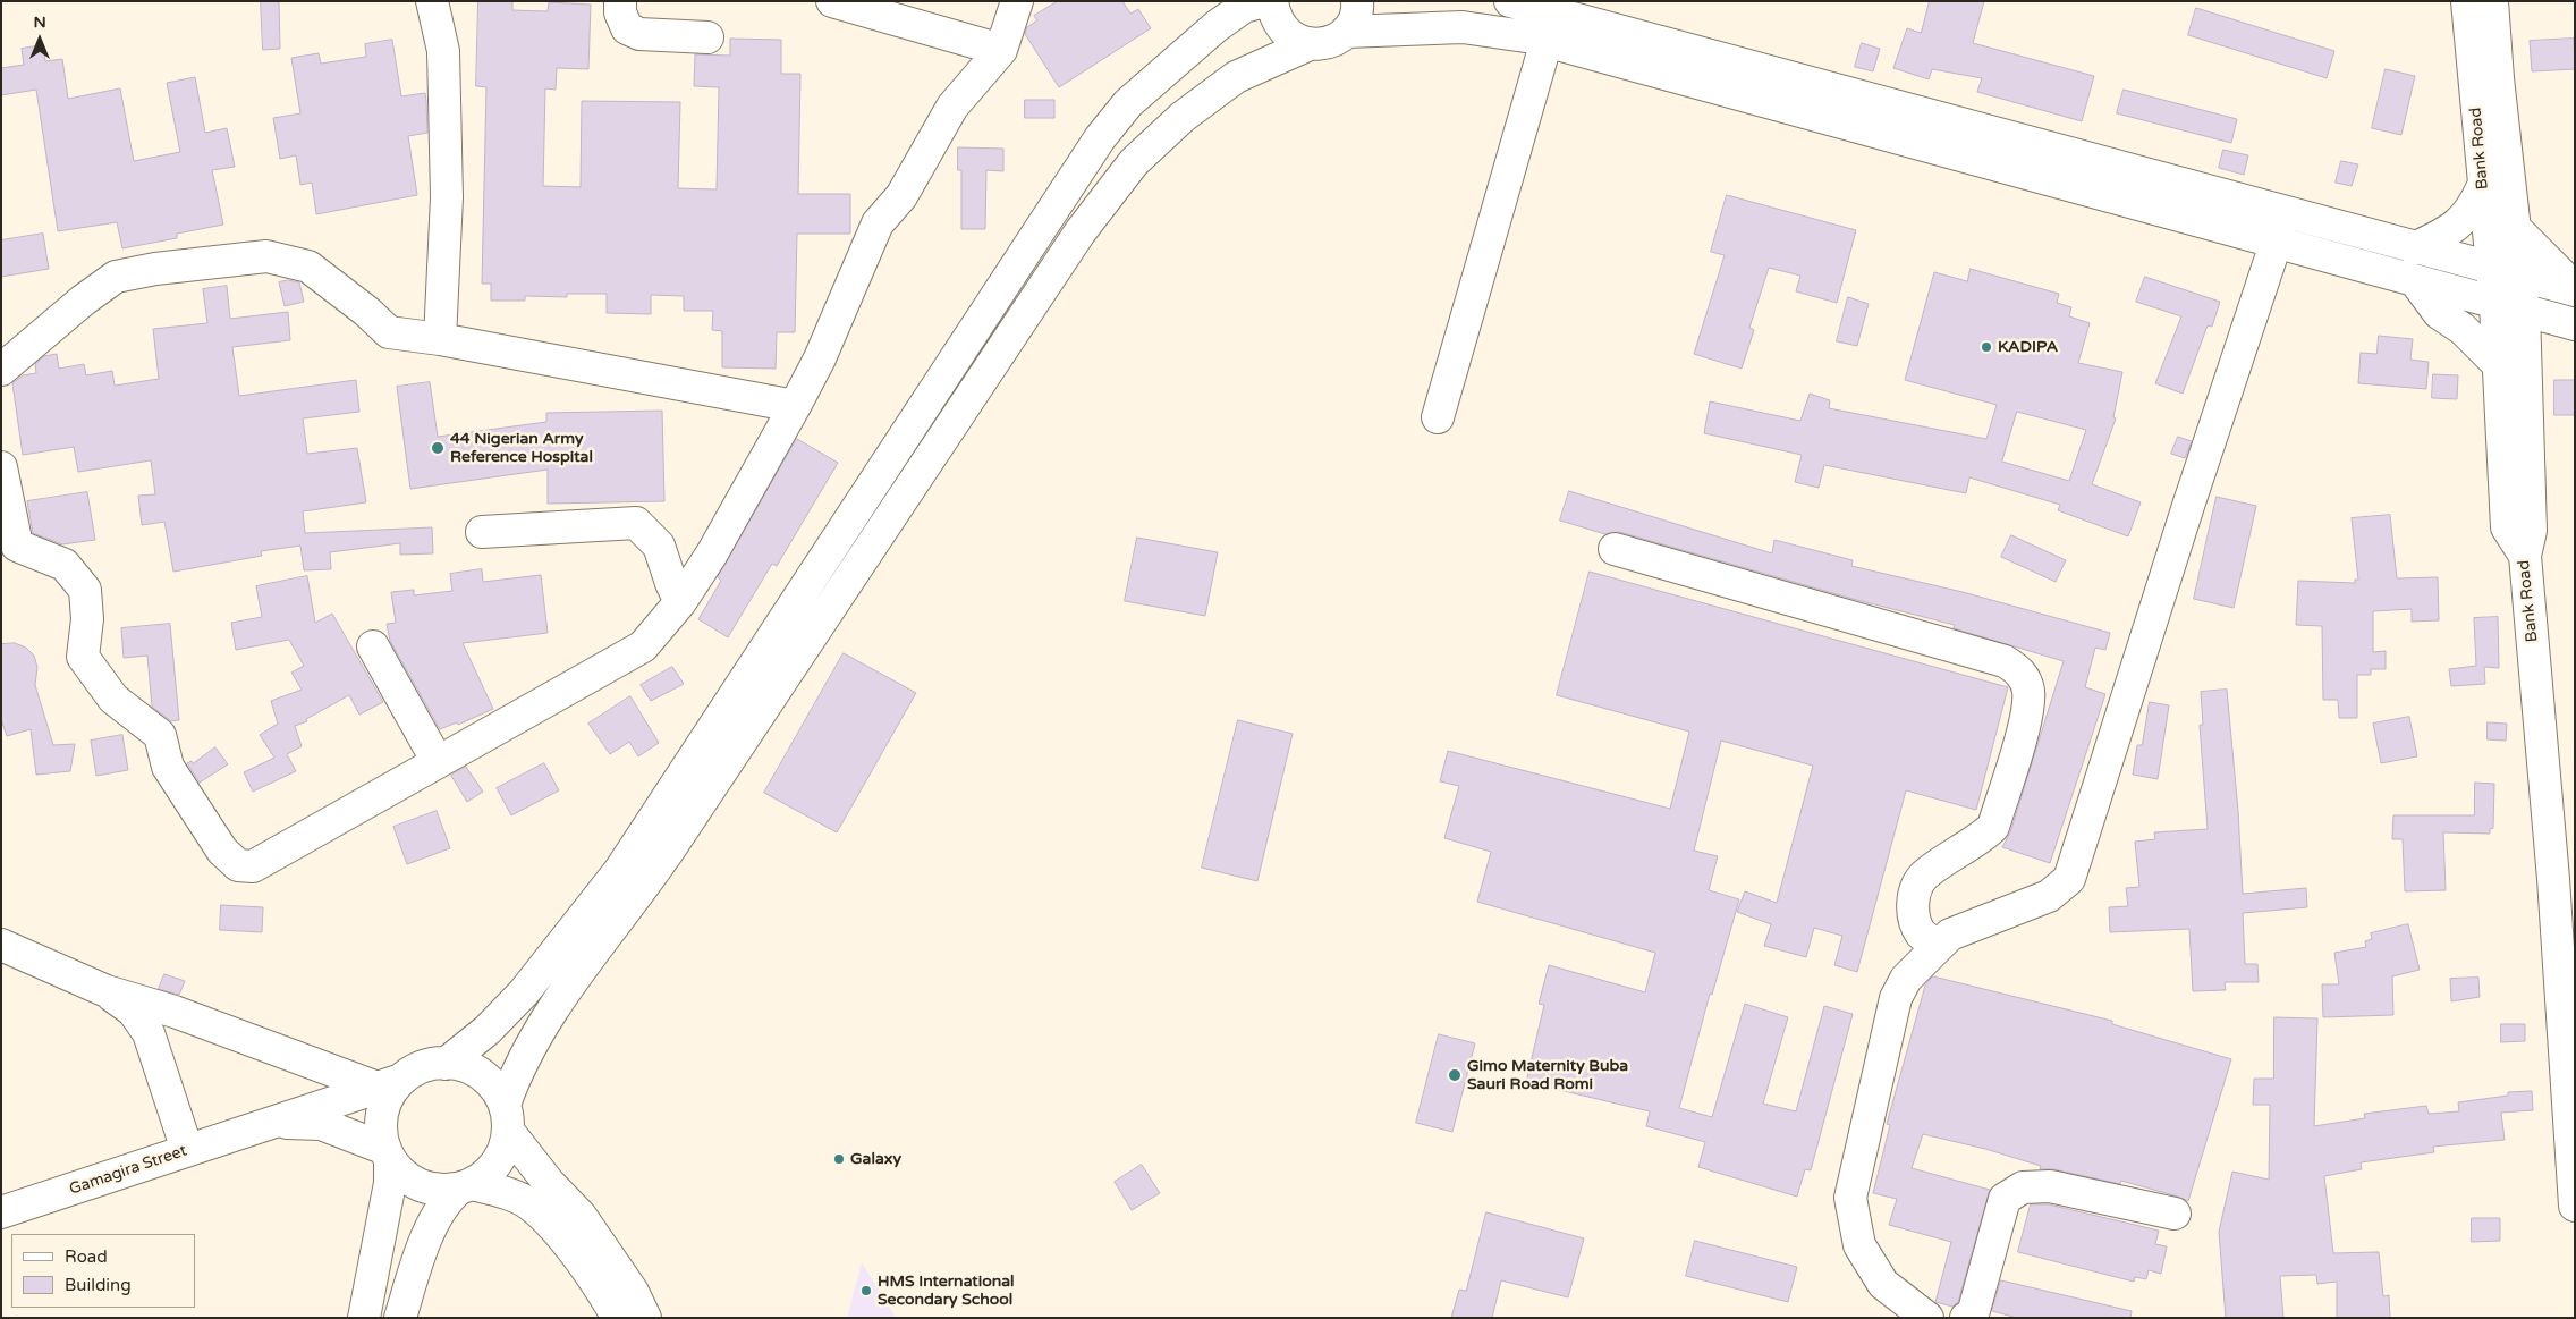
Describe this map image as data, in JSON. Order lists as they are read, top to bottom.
{
  "streets": {
    "street": ["Bank Road", "Gamagira Street"]
  },
  "places": [
    "KADIPA",
    "44 Nigerian Army Reference Hospital",
    "Gimo Maternity Buba Sauri Road Romi",
    "Galaxy",
    "HMS International Secondary School"
  ],
  "legend": ["Road", "Building"],
  "north": "top"
}
